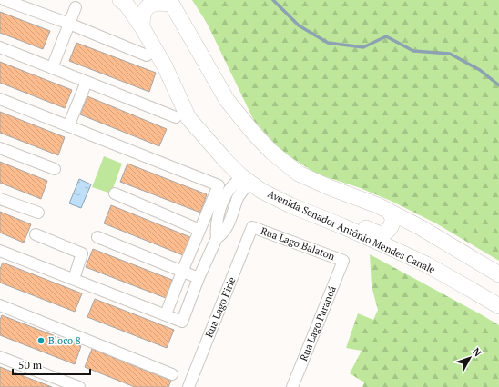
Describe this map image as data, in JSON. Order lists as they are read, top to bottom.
{
  "streets": {
    "main road": ["Avenida Senador Antônio Mendes Canale"],
    "street": ["Rua Lago Balaton", "Rua Lago Eirie", "Rua Lago Paranoá"]
  },
  "crossings": [
    ["Rua Lago Balaton", "Rua Lago Eirie"],
    ["Rua Lago Balaton", "Rua Lago Paranoá"]
  ],
  "places": ["Bloco 8"],
  "scale_bar": "50 m",
  "north": "top right"
}
